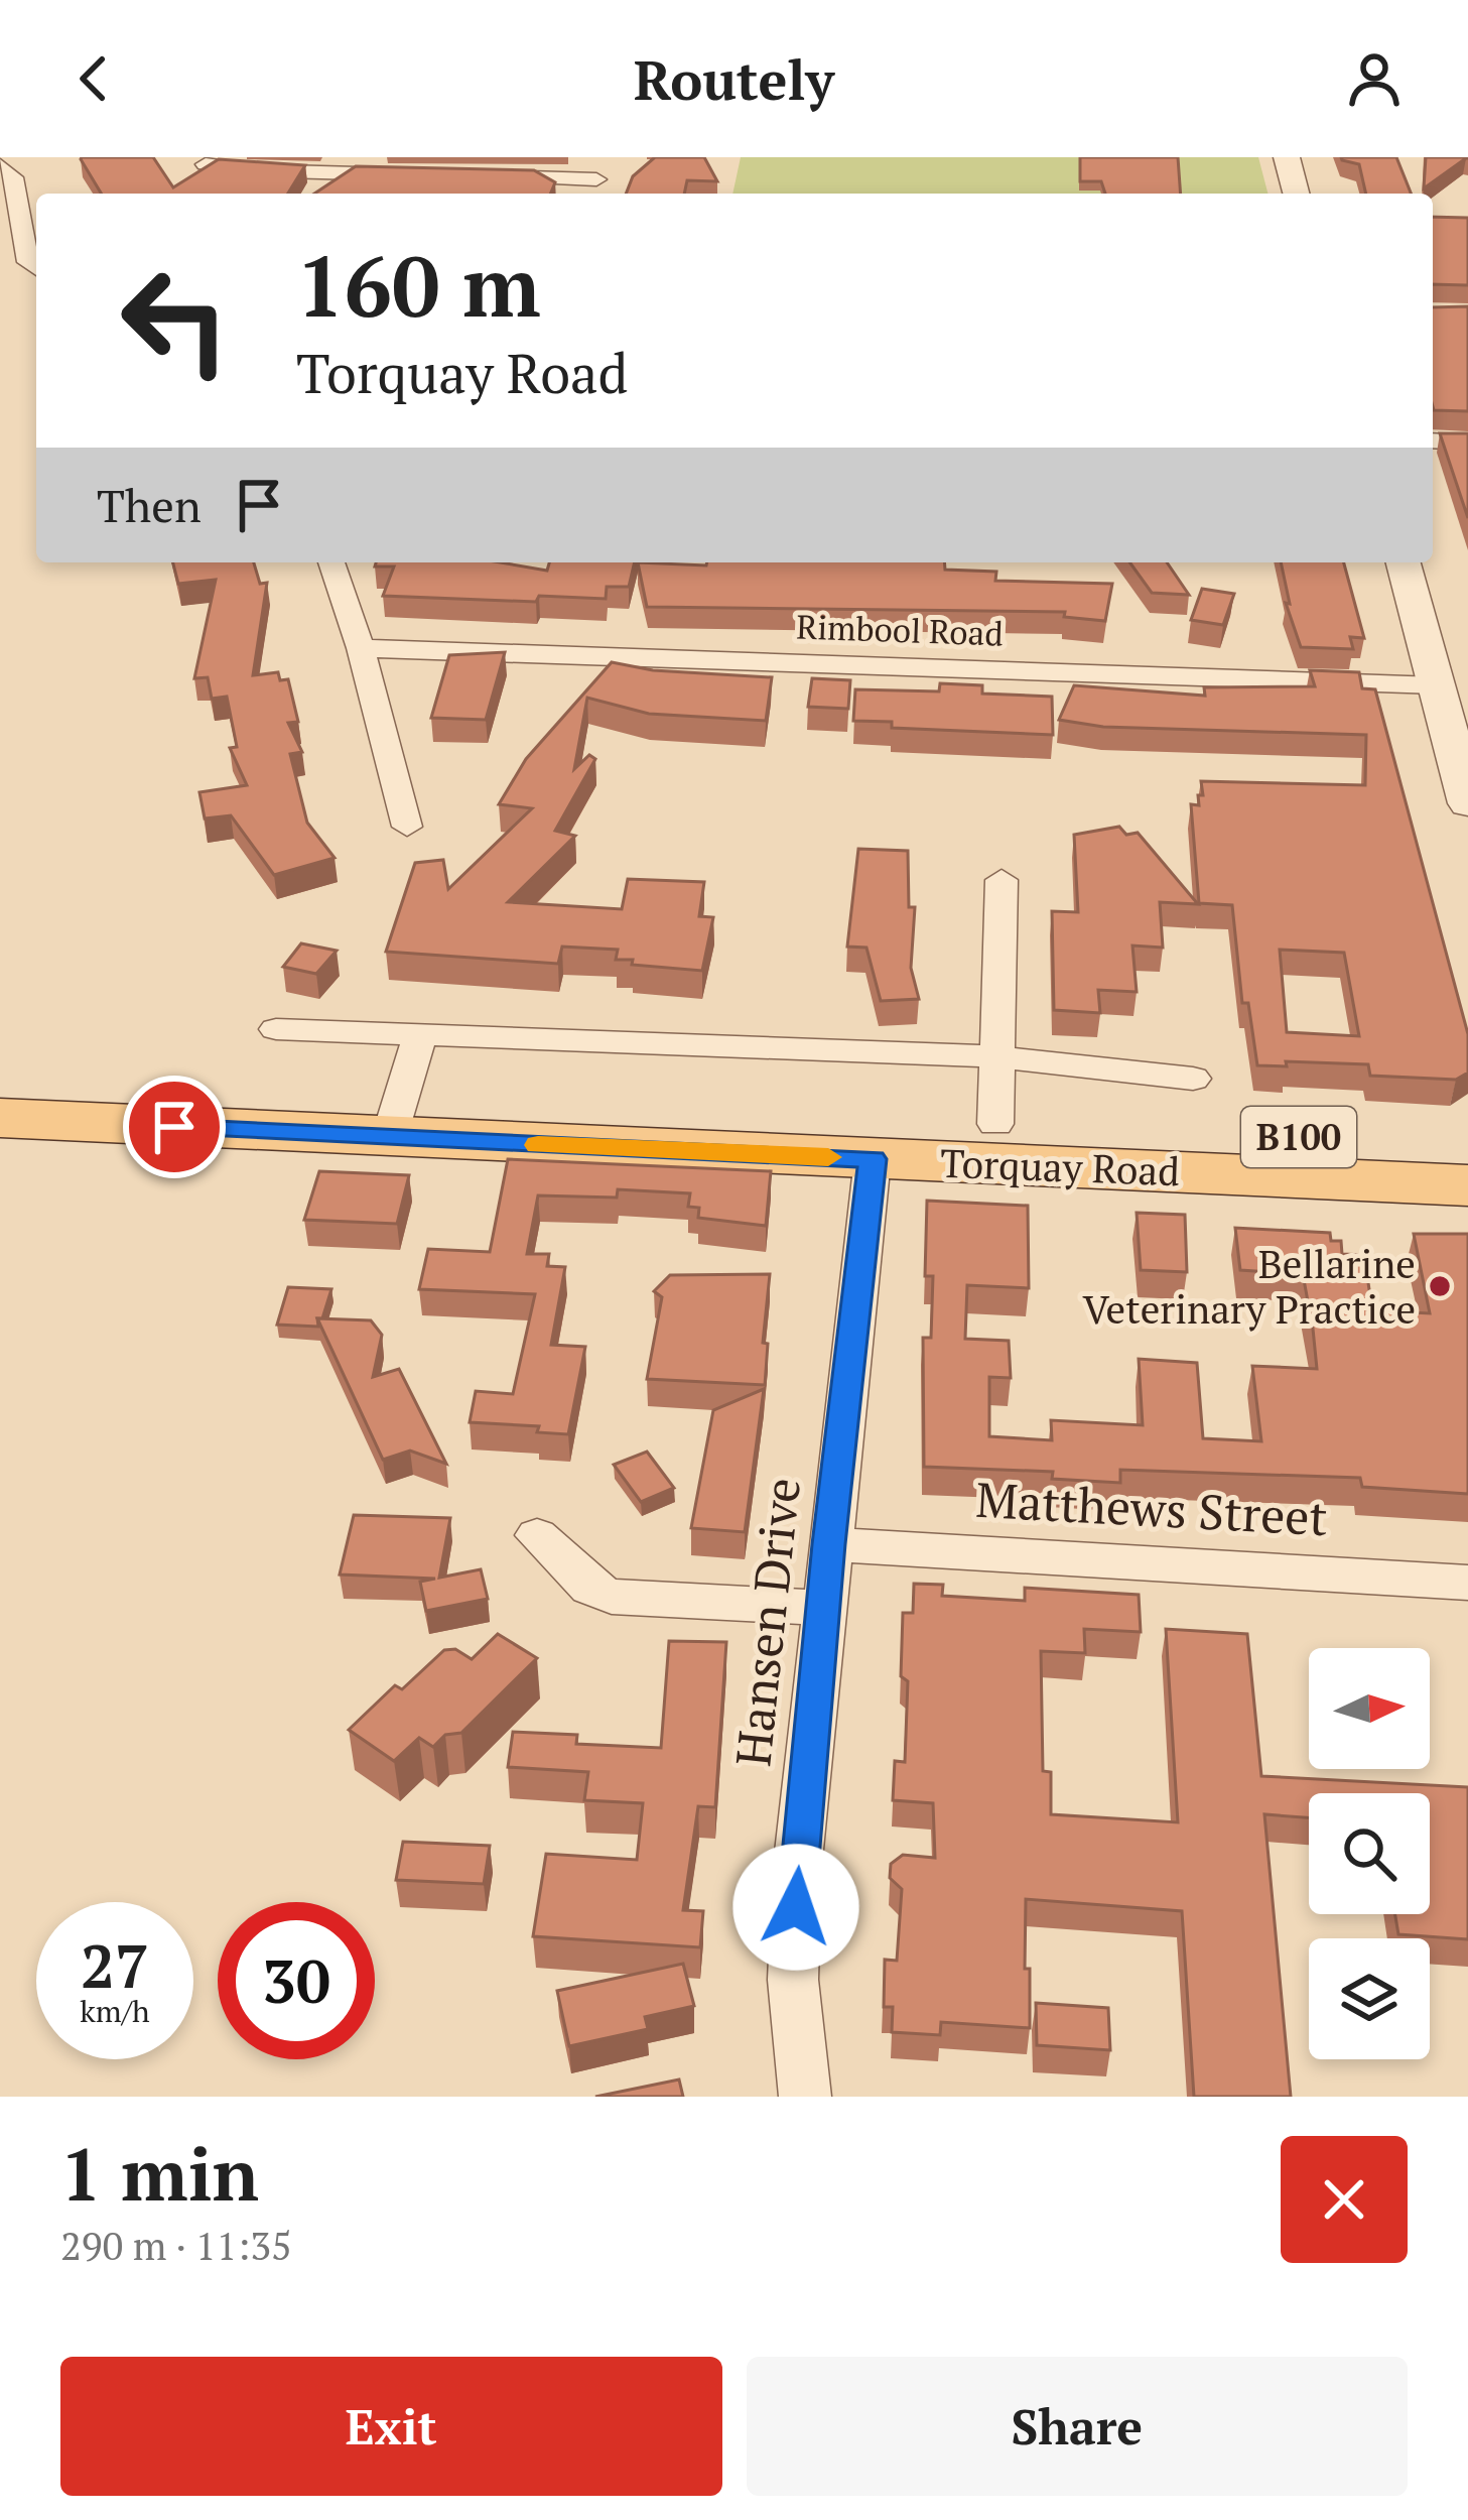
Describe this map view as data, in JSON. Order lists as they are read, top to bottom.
{
  "streets": {
    "main road": ["B100", "Torquay Road"],
    "street": ["Rimbool Road", "Matthews Street", "Hansen Drive"]
  },
  "crossings": [
    ["Torquay Road", "Hansen Drive"],
    ["Matthews Street", "Hansen Drive"]
  ],
  "places": ["Bellarine Veterinary Practice"],
  "north": "right",
  "page": {
    "header": "Routely",
    "turn": ["160 m", "Torquay Road"],
    "then": "Then",
    "speed": "27 km/h",
    "limit": "30",
    "heading": ["1 min", "290 m · 11:35"],
    "buttons": ["Exit", "Share"]
  }
}
